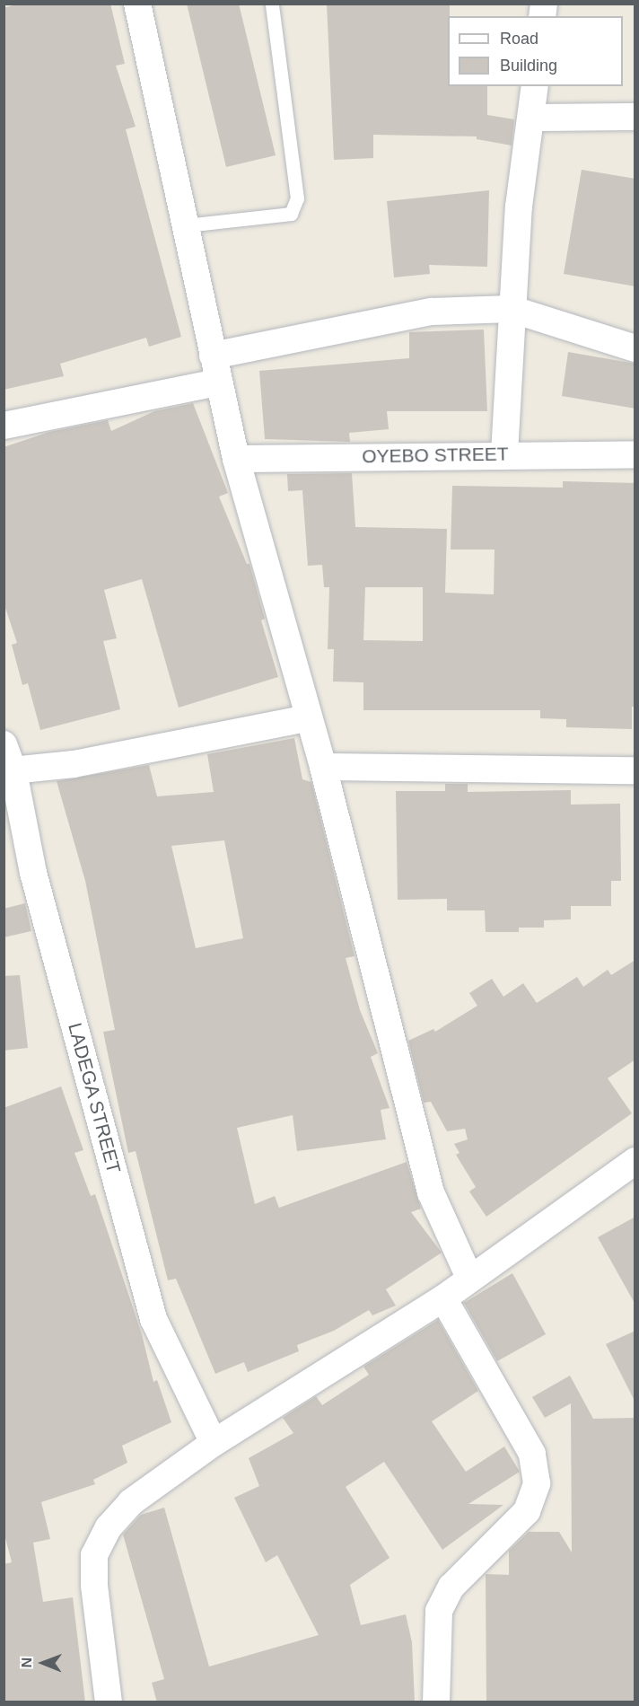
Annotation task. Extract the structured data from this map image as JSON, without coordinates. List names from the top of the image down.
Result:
{
  "streets": {
    "street": ["OYEBO STREET", "LADEGA STREET"]
  },
  "legend": ["Road", "Building"],
  "north": "left"
}
